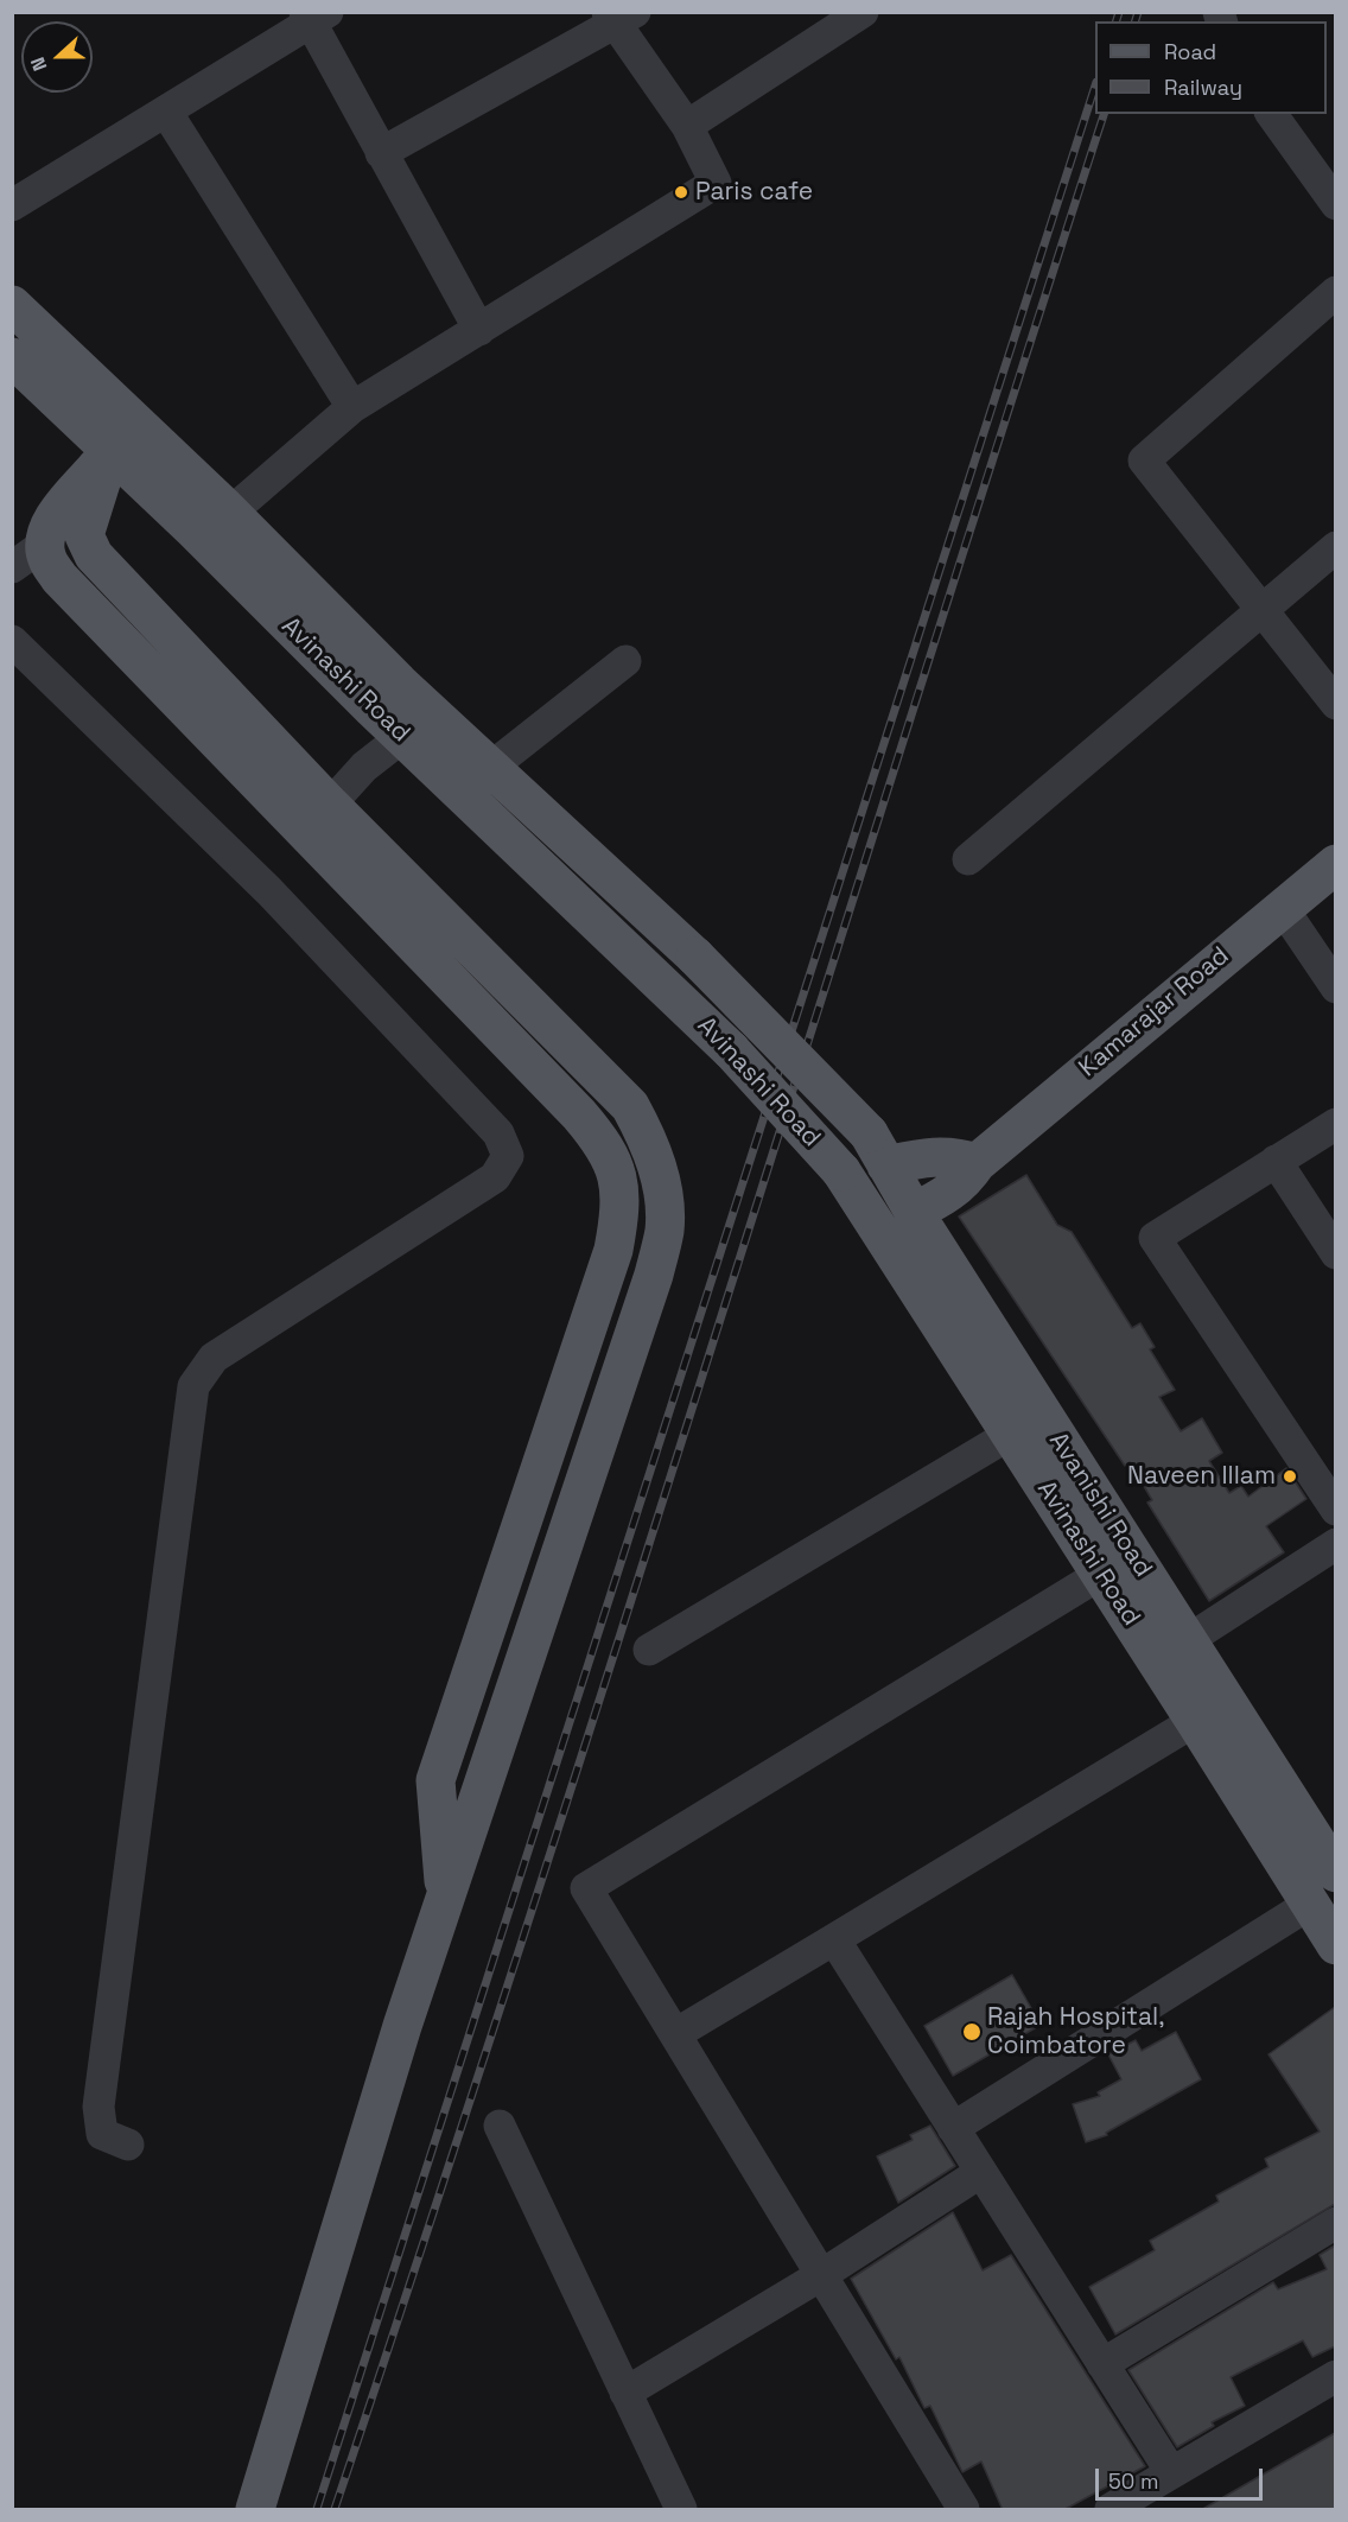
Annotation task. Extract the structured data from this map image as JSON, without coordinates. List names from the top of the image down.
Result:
{
  "streets": {
    "main road": ["Avinashi Road", "Kamarajar Road", "Avanishi Road"]
  },
  "crossings": [
    ["Avinashi Road", "Avanishi Road"],
    ["Kamarajar Road", "Avanishi Road"]
  ],
  "places": ["Paris cafe", "Naveen Illam", "Rajah Hospital, Coimbatore"],
  "legend": ["Road", "Railway"],
  "scale_bar": "50 m",
  "north": "left"
}
